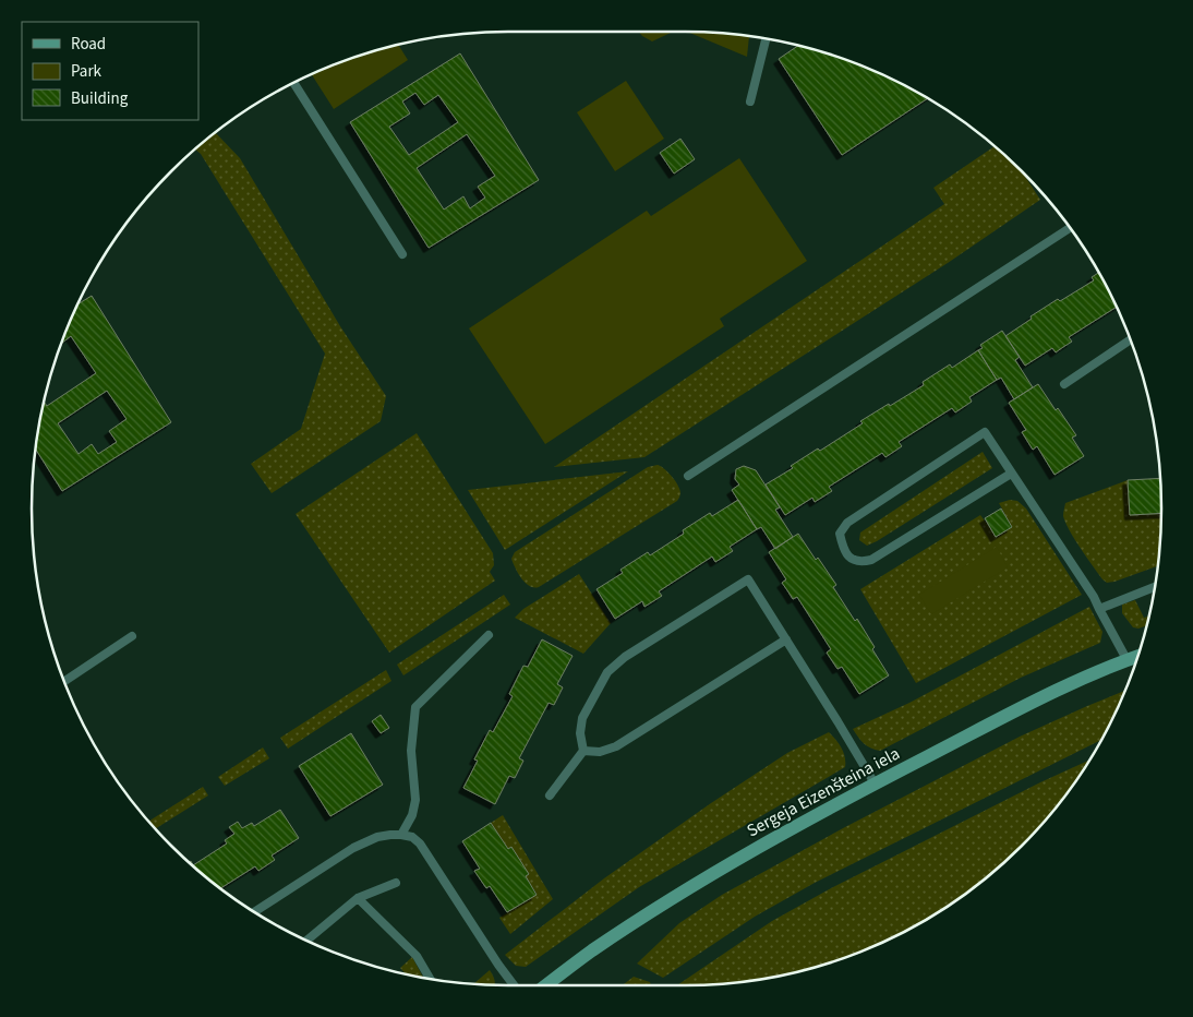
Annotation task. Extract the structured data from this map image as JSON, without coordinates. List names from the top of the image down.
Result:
{
  "streets": {
    "street": ["Sergeja Eizenšteina iela"]
  },
  "legend": ["Road", "Park", "Building"]
}
